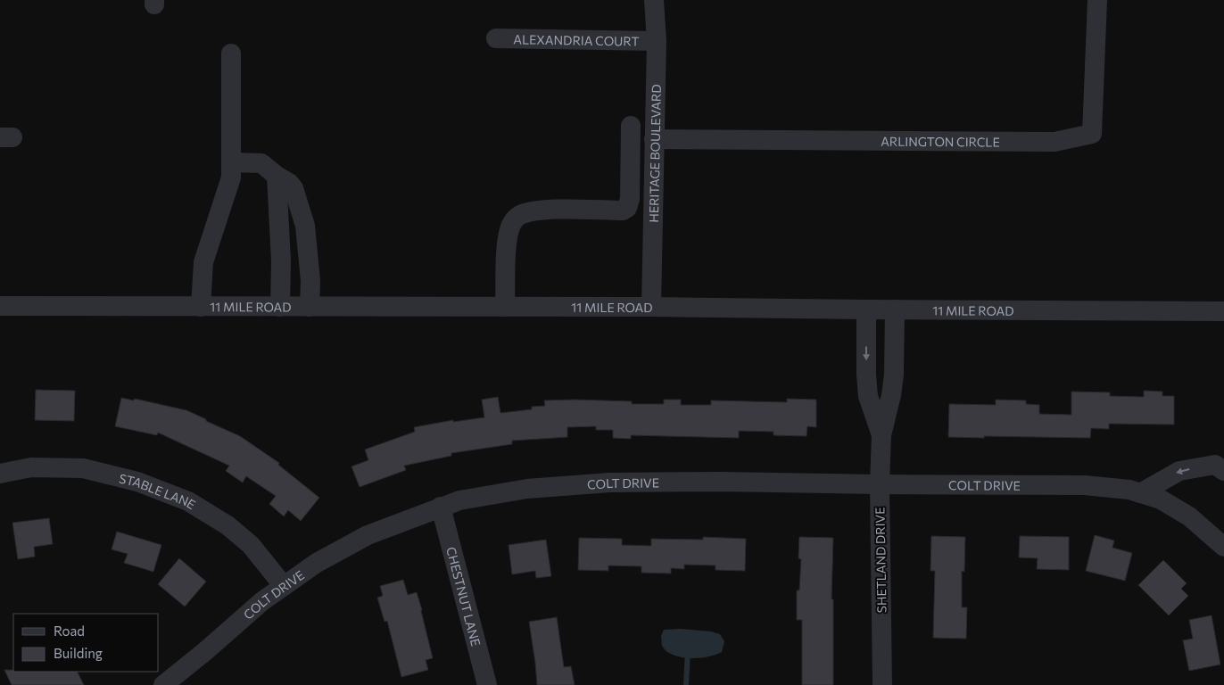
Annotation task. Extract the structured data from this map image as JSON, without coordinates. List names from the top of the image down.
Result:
{
  "streets": {
    "street": [
      "ALEXANDRIA COURT",
      "ARLINGTON CIRCLE",
      "HERITAGE BOULEVARD",
      "11 MILE ROAD",
      "COLT DRIVE",
      "STABLE LANE",
      "SHETLAND DRIVE",
      "CHESTNUT LANE"
    ]
  },
  "crossings": [
    ["ALEXANDRIA COURT", "HERITAGE BOULEVARD"],
    ["ARLINGTON CIRCLE", "HERITAGE BOULEVARD"],
    ["HERITAGE BOULEVARD", "11 MILE ROAD"],
    ["11 MILE ROAD", "SHETLAND DRIVE"],
    ["COLT DRIVE", "STABLE LANE"],
    ["COLT DRIVE", "SHETLAND DRIVE"],
    ["COLT DRIVE", "CHESTNUT LANE"]
  ],
  "legend": ["Road", "Building"]
}
